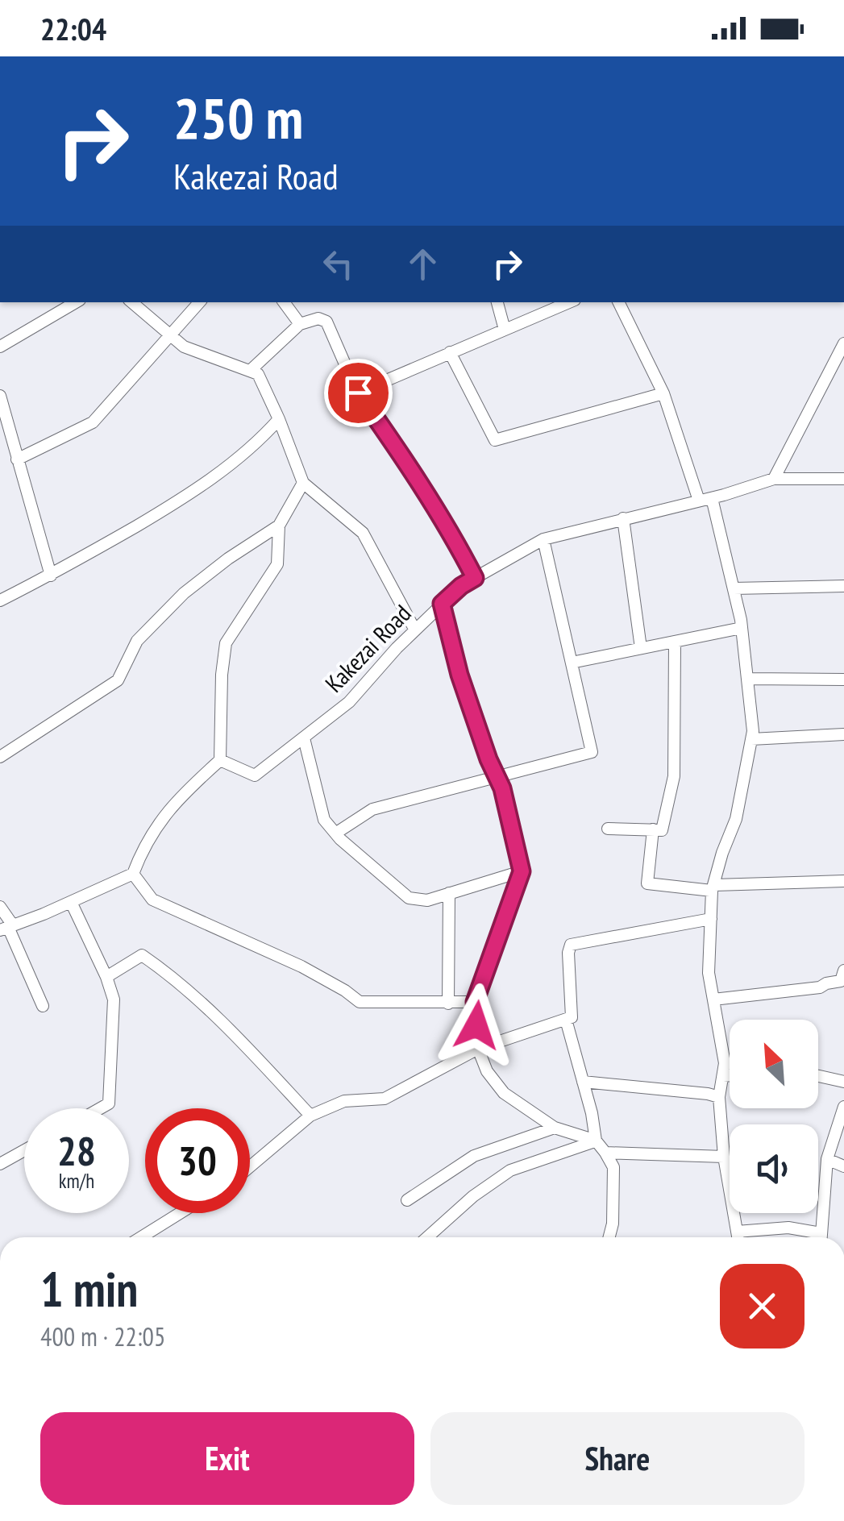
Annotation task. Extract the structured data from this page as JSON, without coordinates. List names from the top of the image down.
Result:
{
  "streets": {
    "street": ["Kakezai Road"]
  },
  "north": "top left",
  "page": {
    "status": "22:04",
    "turn": ["250 m", "Kakezai Road"],
    "speed": "28 km/h",
    "limit": "30",
    "heading": ["1 min", "400 m · 22:05"],
    "buttons": ["Exit", "Share"]
  }
}
